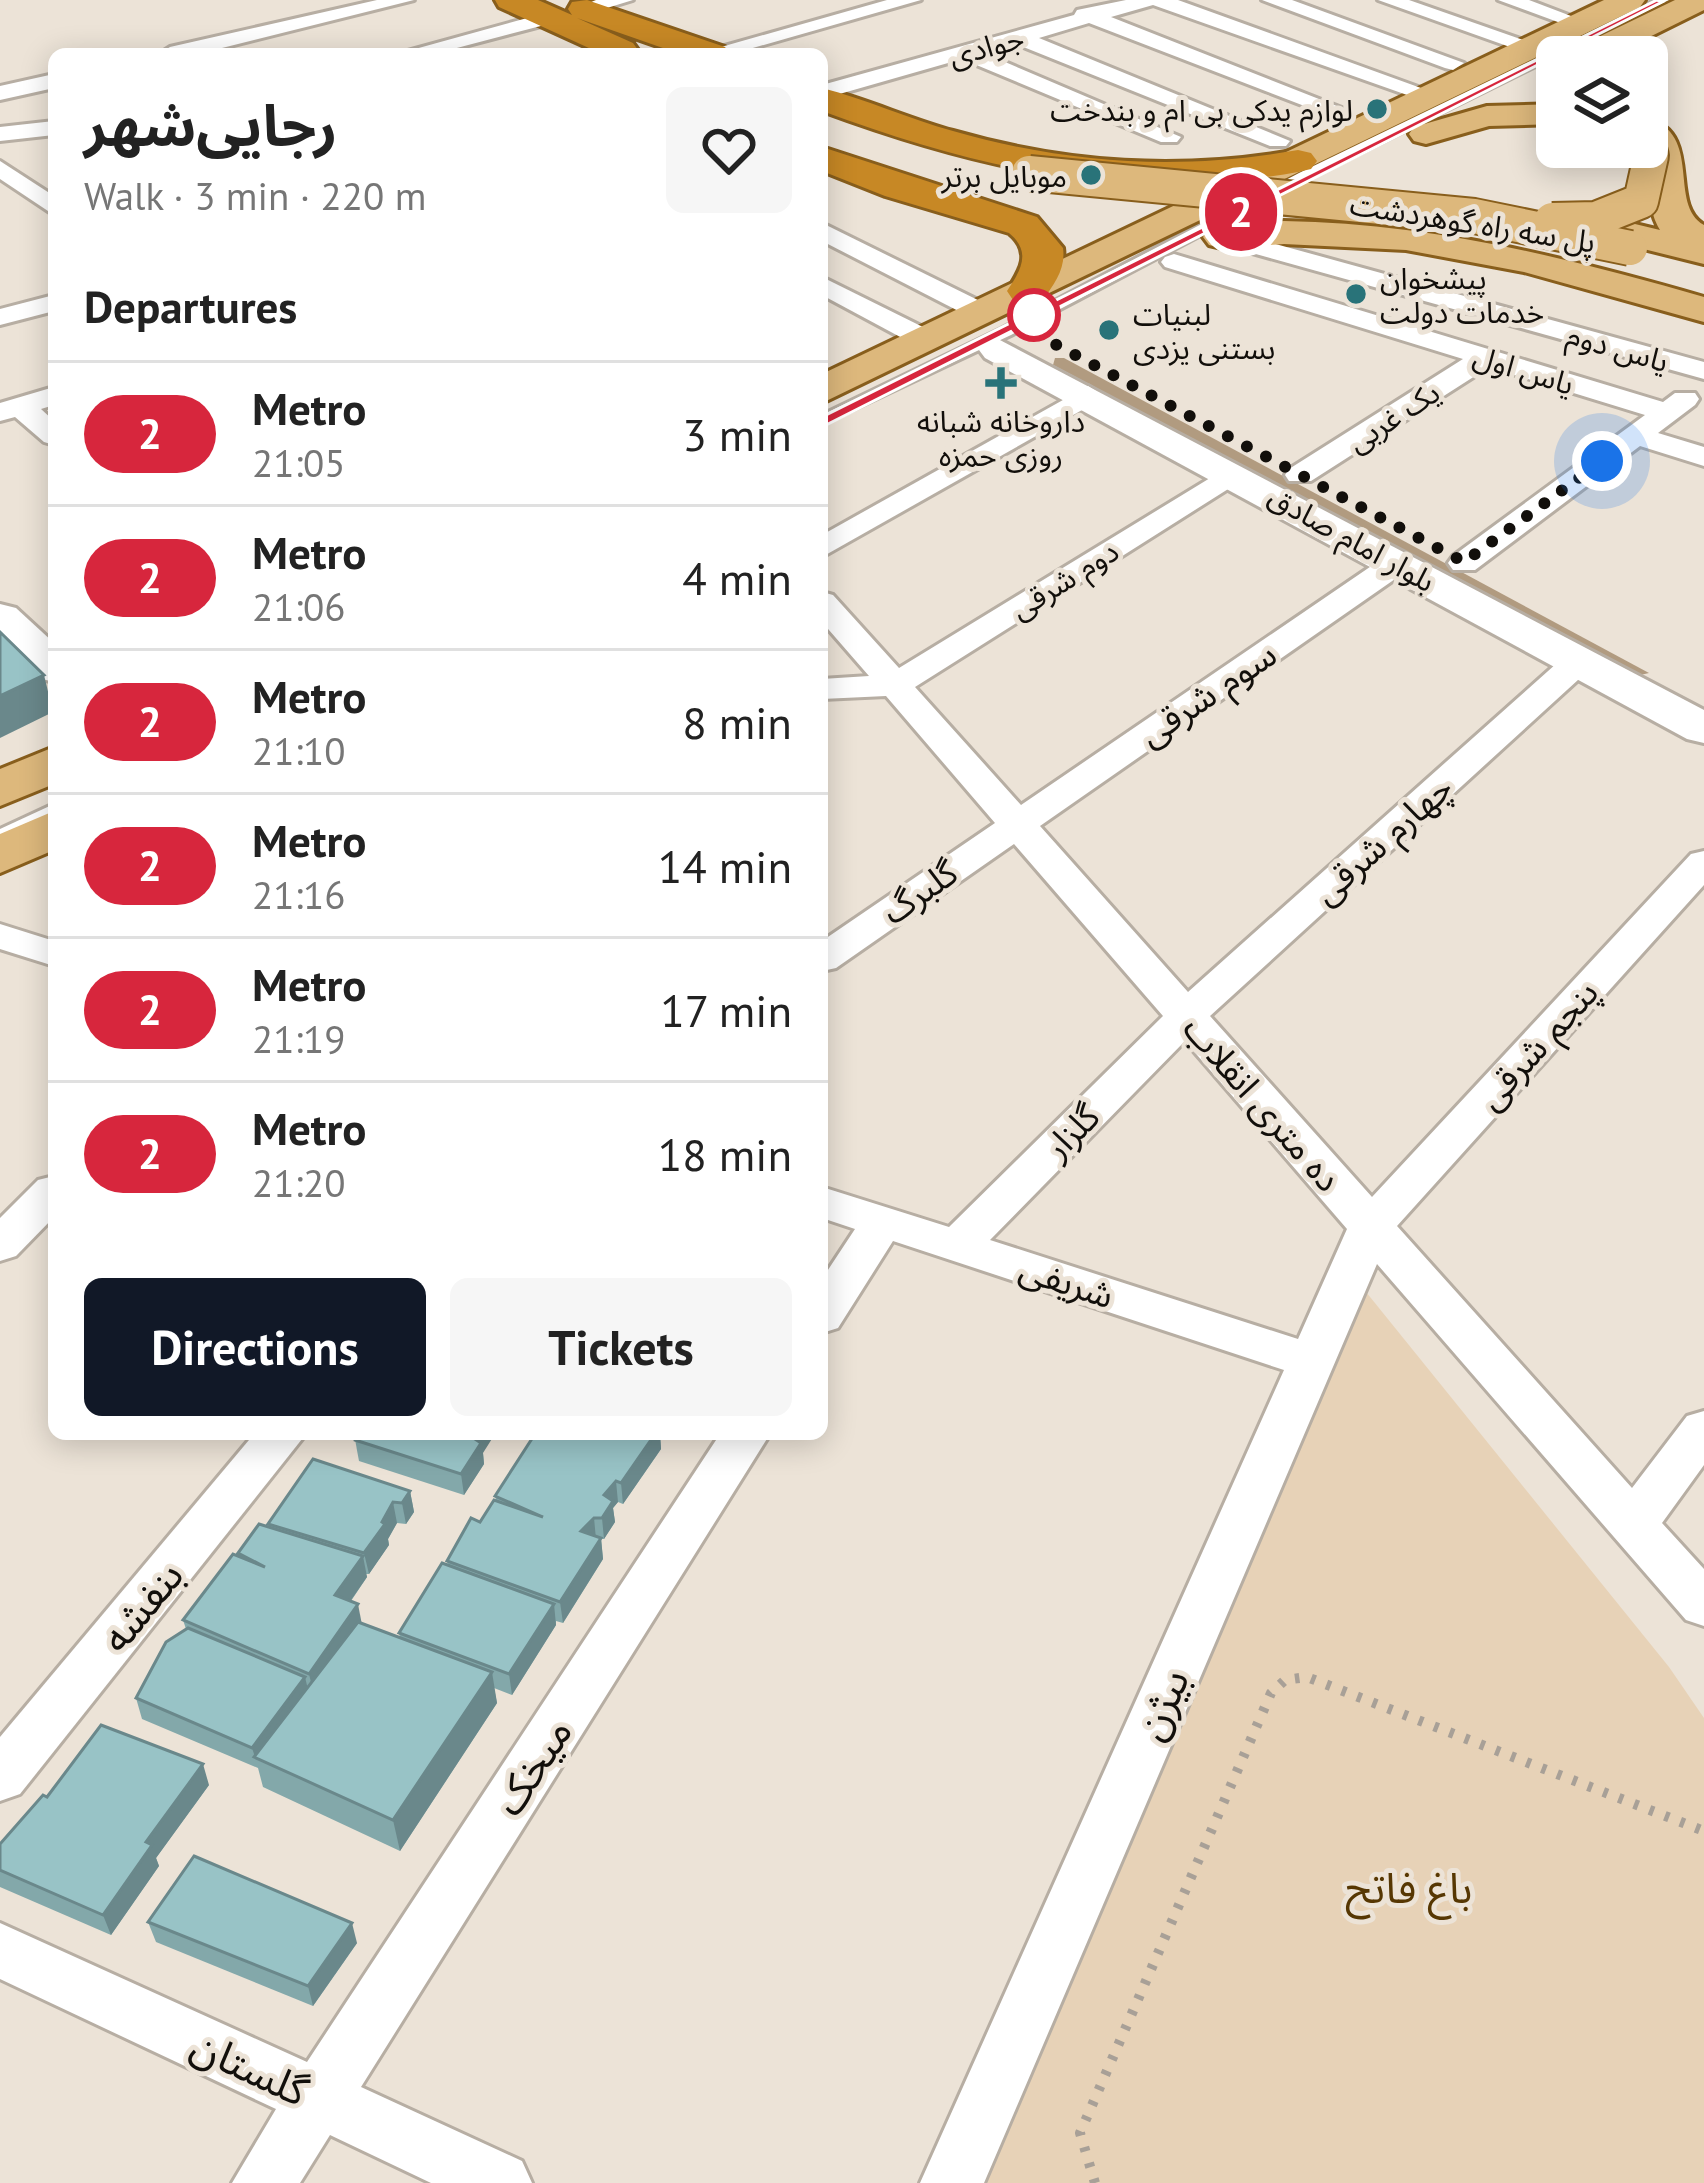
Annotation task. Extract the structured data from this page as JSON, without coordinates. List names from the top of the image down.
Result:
{
  "streets": {
    "main road": ["پل سه راه گوهردشت", "بلوار امام صادق"],
    "street": [
      "جوادی",
      "یاس دوم",
      "یاس اول",
      "یک غربی",
      "دوم شرقی",
      "سوم شرقی",
      "چهارم شرقی",
      "گلبرگ",
      "پنجم شرقی",
      "ده متری انقلاب",
      "گلزار",
      "شریفی",
      "بنفشه",
      "بیژن",
      "میخک",
      "گلستان"
    ]
  },
  "crossings": [
    ["یاس اول", "یک غربی"],
    ["یک غربی", "بلوار امام صادق"],
    ["بلوار امام صادق", "دوم شرقی"],
    ["بلوار امام صادق", "سوم شرقی"],
    ["بلوار امام صادق", "چهارم شرقی"],
    ["دوم شرقی", "ده متری انقلاب"],
    ["سوم شرقی", "گلبرگ"],
    ["سوم شرقی", "ده متری انقلاب"],
    ["چهارم شرقی", "ده متری انقلاب"],
    ["چهارم شرقی", "گلزار"],
    ["گلبرگ", "ده متری انقلاب"],
    ["پنجم شرقی", "ده متری انقلاب"],
    ["پنجم شرقی", "بیژن"],
    ["ده متری انقلاب", "گلزار"],
    ["ده متری انقلاب", "بیژن"],
    ["گلزار", "شریفی"],
    ["شریفی", "بیژن"],
    ["میخک", "گلستان"]
  ],
  "parks": ["باغ فاتح"],
  "places": {
    "other": [
      "لوازم یدکی بی ام و بندخت",
      "موبایل برتر",
      "پیشخوان خدمات دولت",
      "لبنیات بستنی یزدی"
    ],
    "health": ["داروخانه شبانه روزی حمزه"]
  },
  "lines": ["metro line 2"],
  "page": {
    "on_map": "2",
    "heading": [
      ["رجایی‌شهر", "Walk · 3 min · 220 m"],
      "Departures"
    ],
    "list": [
      {
        "mark": "2",
        "name": "Metro",
        "note": "21:05",
        "value": "3 min"
      },
      {
        "mark": "2",
        "name": "Metro",
        "note": "21:06",
        "value": "4 min"
      },
      {
        "mark": "2",
        "name": "Metro",
        "note": "21:10",
        "value": "8 min"
      },
      {
        "mark": "2",
        "name": "Metro",
        "note": "21:16",
        "value": "14 min"
      },
      {
        "mark": "2",
        "name": "Metro",
        "note": "21:19",
        "value": "17 min"
      },
      {
        "mark": "2",
        "name": "Metro",
        "note": "21:20",
        "value": "18 min"
      }
    ],
    "buttons": ["Directions", "Tickets"]
  }
}
